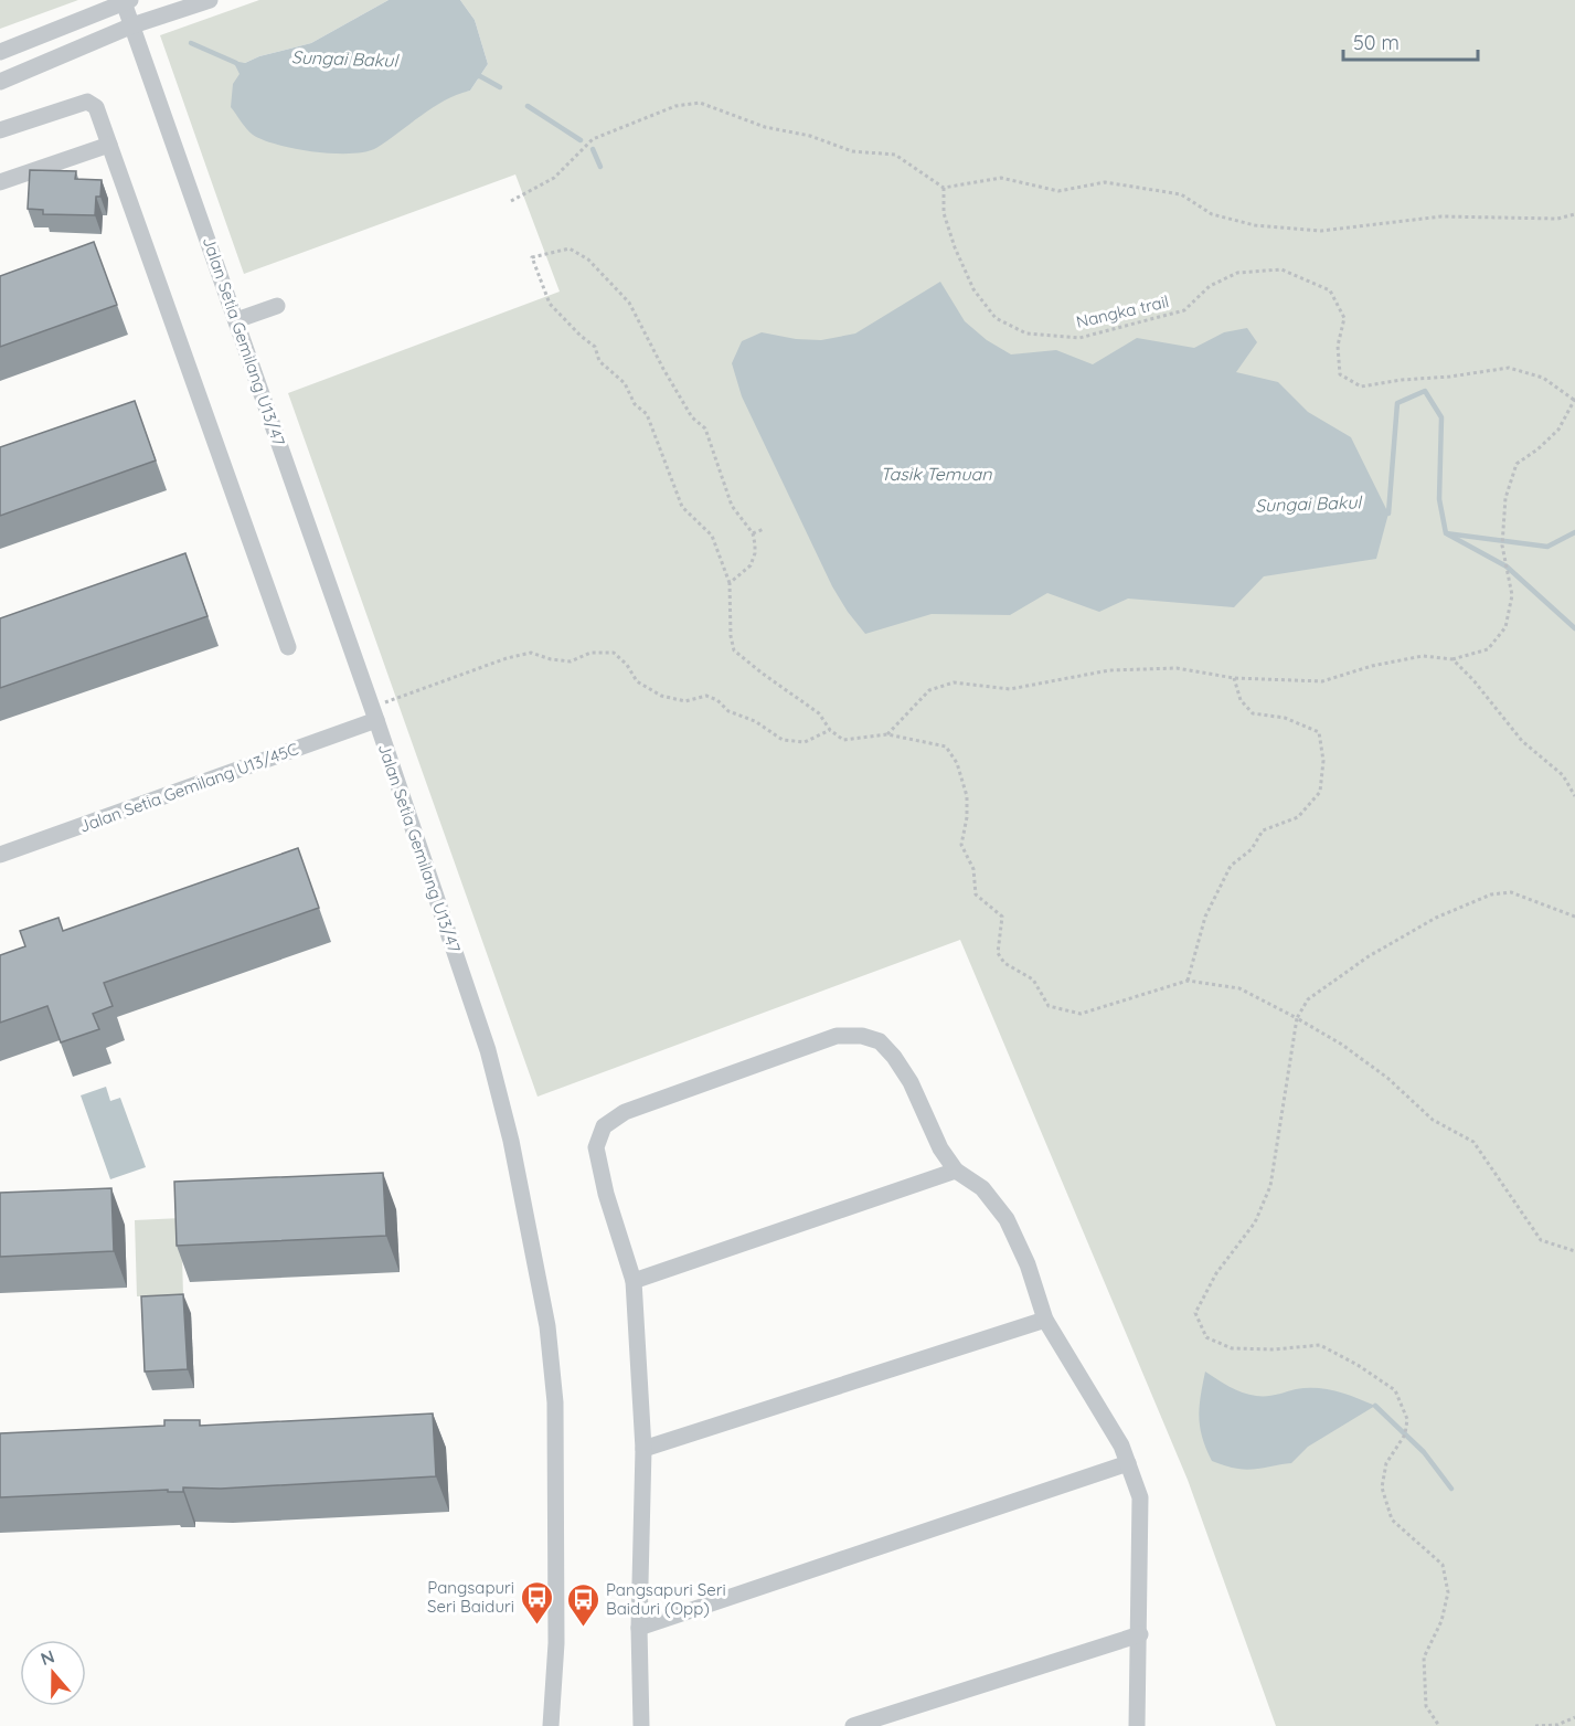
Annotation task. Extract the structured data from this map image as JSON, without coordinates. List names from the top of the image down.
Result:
{
  "streets": {
    "street": ["Jalan Setia Gemilang U13/47", "Jalan Setia Gemilang U13/45C"],
    "path": ["Nangka trail"]
  },
  "crossings": [
    ["Jalan Setia Gemilang U13/47", "Jalan Setia Gemilang U13/45C"]
  ],
  "water": ["Sungai Bakul", "Tasik Temuan"],
  "places": {
    "bus stop": ["Pangsapuri Seri Baiduri", "Pangsapuri Seri Baiduri (Opp)"]
  },
  "scale_bar": "50 m",
  "north": "top"
}
